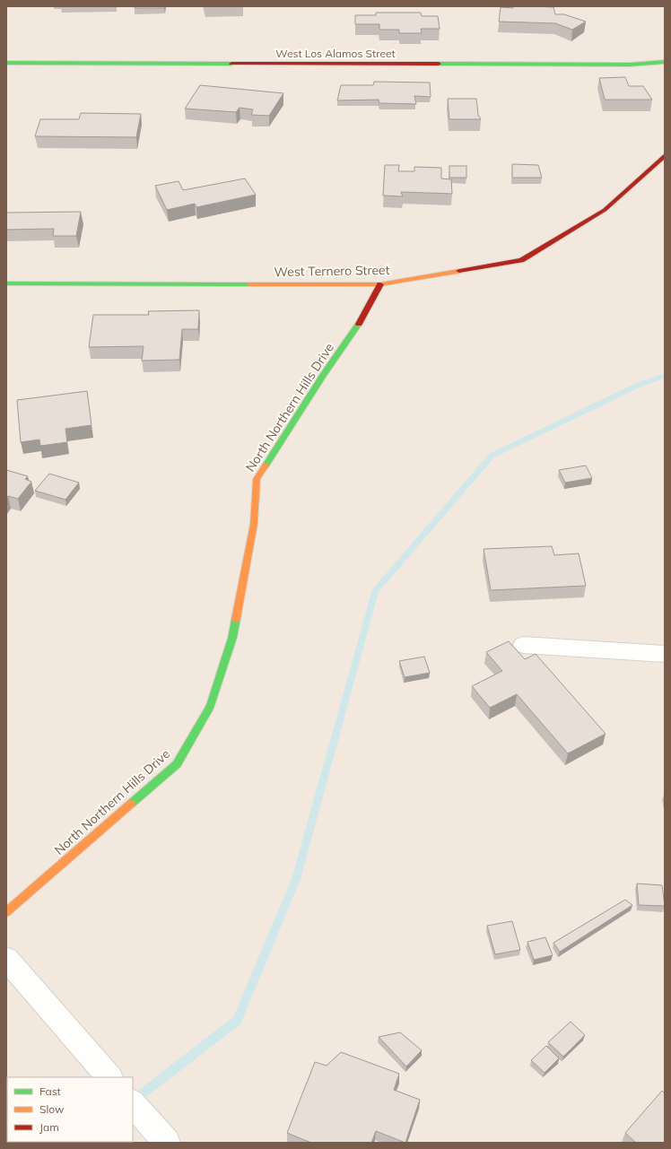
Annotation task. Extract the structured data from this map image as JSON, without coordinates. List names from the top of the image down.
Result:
{
  "streets": {
    "street": ["West Los Alamos Street", "West Ternero Street", "North Northern Hills Drive"]
  },
  "crossings": [
    ["West Ternero Street", "North Northern Hills Drive"]
  ],
  "legend": ["Fast", "Slow", "Jam"]
}
